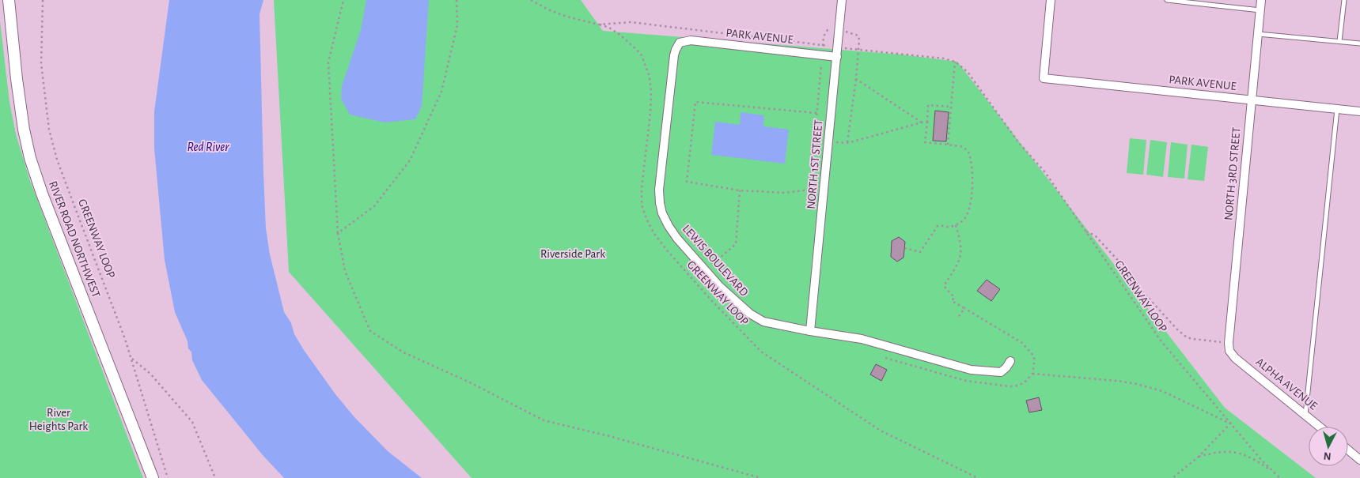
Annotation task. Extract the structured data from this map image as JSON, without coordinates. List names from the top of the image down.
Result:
{
  "streets": {
    "street": [
      "PARK AVENUE",
      "NORTH 1ST STREET",
      "NORTH 3RD STREET",
      "RIVER ROAD NORTHWEST",
      "LEWIS BOULEVARD",
      "ALPHA AVENUE"
    ],
    "path": ["GREENWAY LOOP"]
  },
  "crossings": [
    ["PARK AVENUE", "NORTH 1ST STREET"],
    ["PARK AVENUE", "NORTH 3RD STREET"],
    ["PARK AVENUE", "LEWIS BOULEVARD"],
    ["NORTH 1ST STREET", "LEWIS BOULEVARD"],
    ["NORTH 3RD STREET", "ALPHA AVENUE"]
  ],
  "water": ["Red River"],
  "parks": ["Riverside Park", "River Heights Park"],
  "north": "bottom"
}
